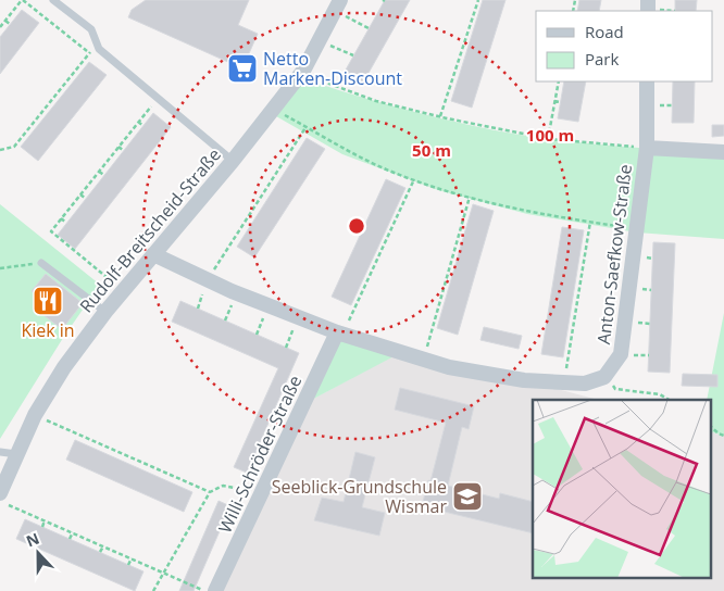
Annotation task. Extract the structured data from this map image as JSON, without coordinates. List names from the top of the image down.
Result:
{
  "streets": {
    "street": ["Rudolf-Breitscheid-Straße", "Anton-Saefkow-Straße", "Willi-Schröder-Straße"]
  },
  "places": {
    "supermarket": ["Netto Marken-Discount"],
    "restaurant": ["Kiek in"],
    "school or university": ["Seeblick-Grundschule Wismar"]
  },
  "legend": ["Road", "Park"],
  "north": "top",
  "rings": ["100 m", "50 m"]
}
